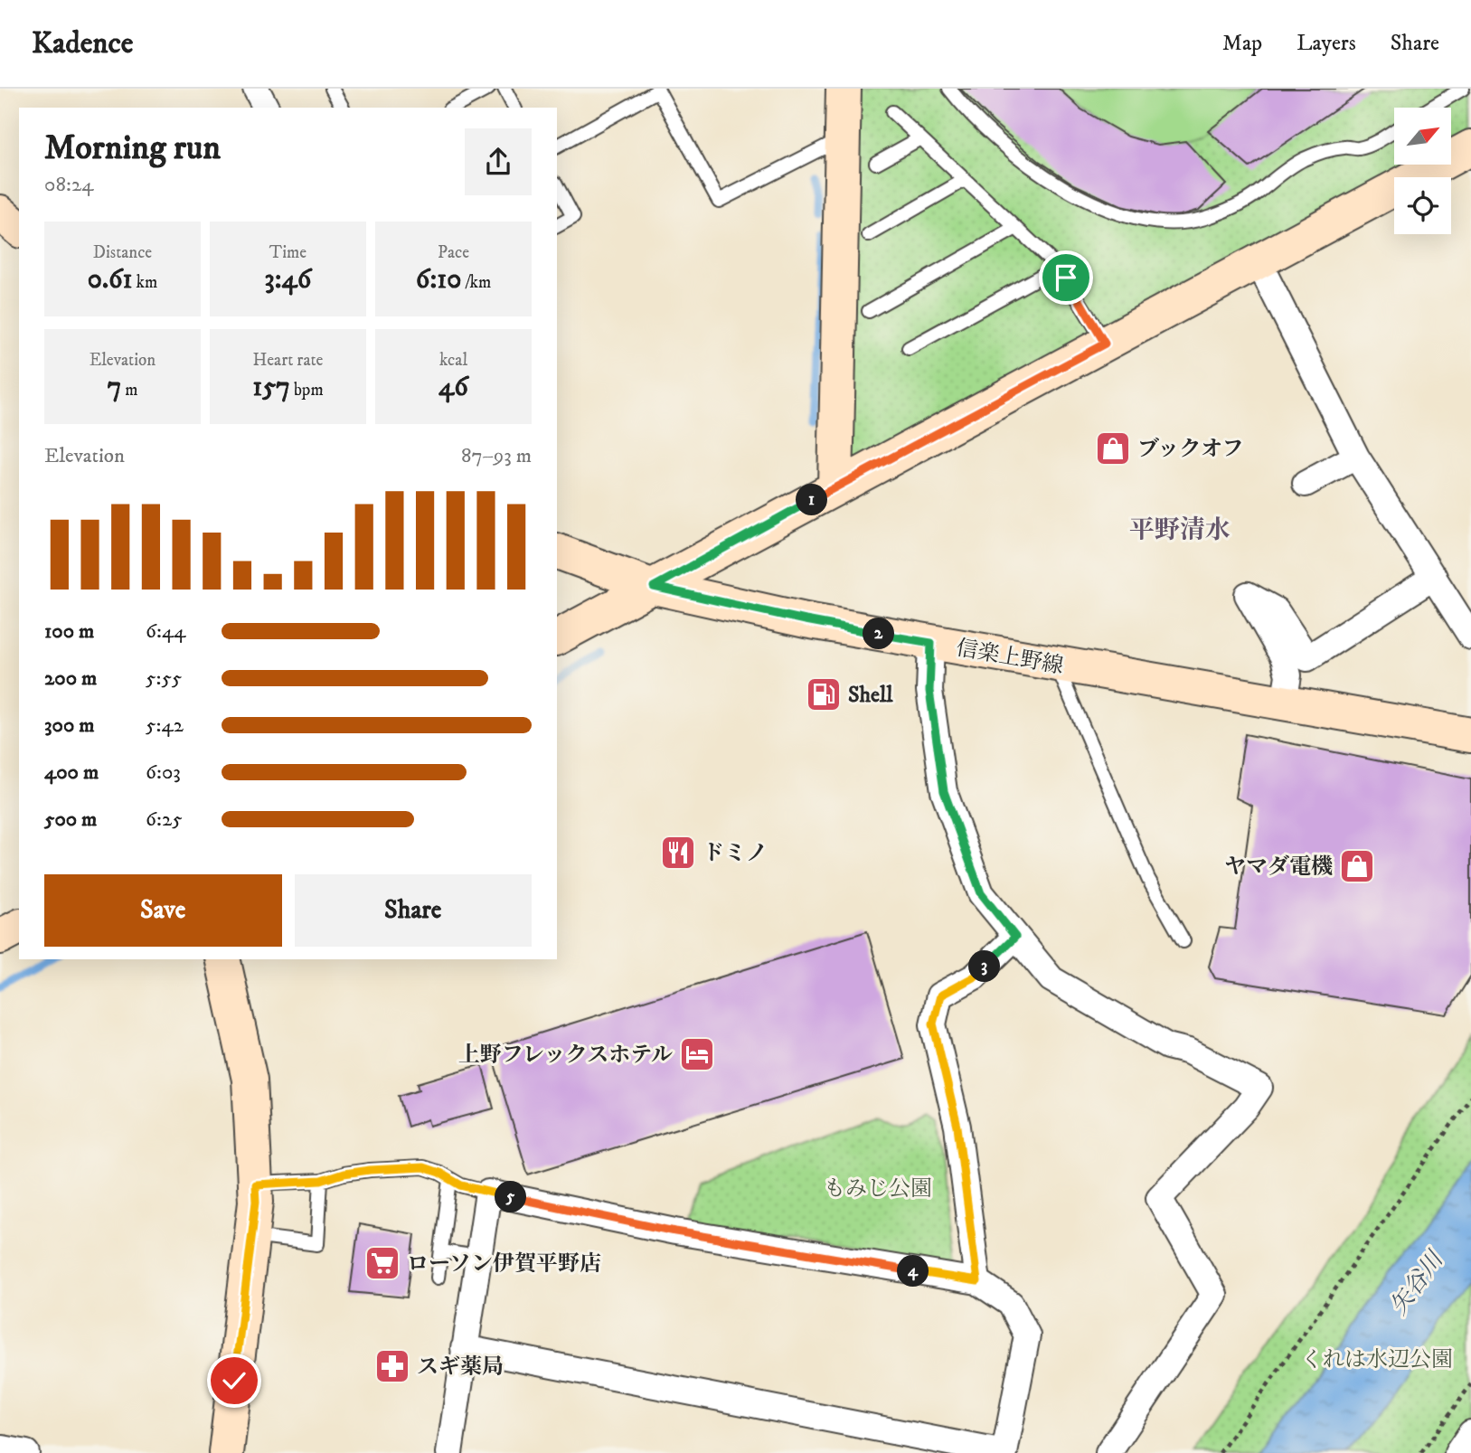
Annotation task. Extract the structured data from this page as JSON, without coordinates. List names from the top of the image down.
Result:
{
  "streets": {
    "street": ["信楽上野線"]
  },
  "districts": ["平野清水"],
  "water": ["矢谷川"],
  "parks": ["もみじ公園", "くれは水辺公園"],
  "places": {
    "shop": ["ブックオフ", "ヤマダ電機"],
    "fuel station": ["Shell"],
    "restaurant": ["ドミノ"],
    "hotel": ["上野フレックスホテル"],
    "supermarket": ["ローソン伊賀平野店"],
    "pharmacy": ["スギ薬局"]
  },
  "north": "top right",
  "page": {
    "header": "Kadence",
    "nav": ["Map", "Layers", "Share"],
    "heading": ["Morning run", "08:24"],
    "stats": [
      ["Distance", "0.61 km"],
      ["Time", "3:46"],
      ["Pace", "6:10 /km"],
      ["Elevation", "7 m"],
      ["Heart rate", "157 bpm"],
      ["kcal", "46"]
    ],
    "chart": ["Elevation", "87–93 m"],
    "pins": [
      "1",
      "2",
      "3",
      "5",
      "4"
    ],
    "list": [
      {
        "name": "100 m",
        "note": "6:44"
      },
      {
        "name": "200 m",
        "note": "5:55"
      },
      {
        "name": "300 m",
        "note": "5:42"
      },
      {
        "name": "400 m",
        "note": "6:03"
      },
      {
        "name": "500 m",
        "note": "6:25"
      }
    ],
    "buttons": ["Save", "Share"]
  }
}
